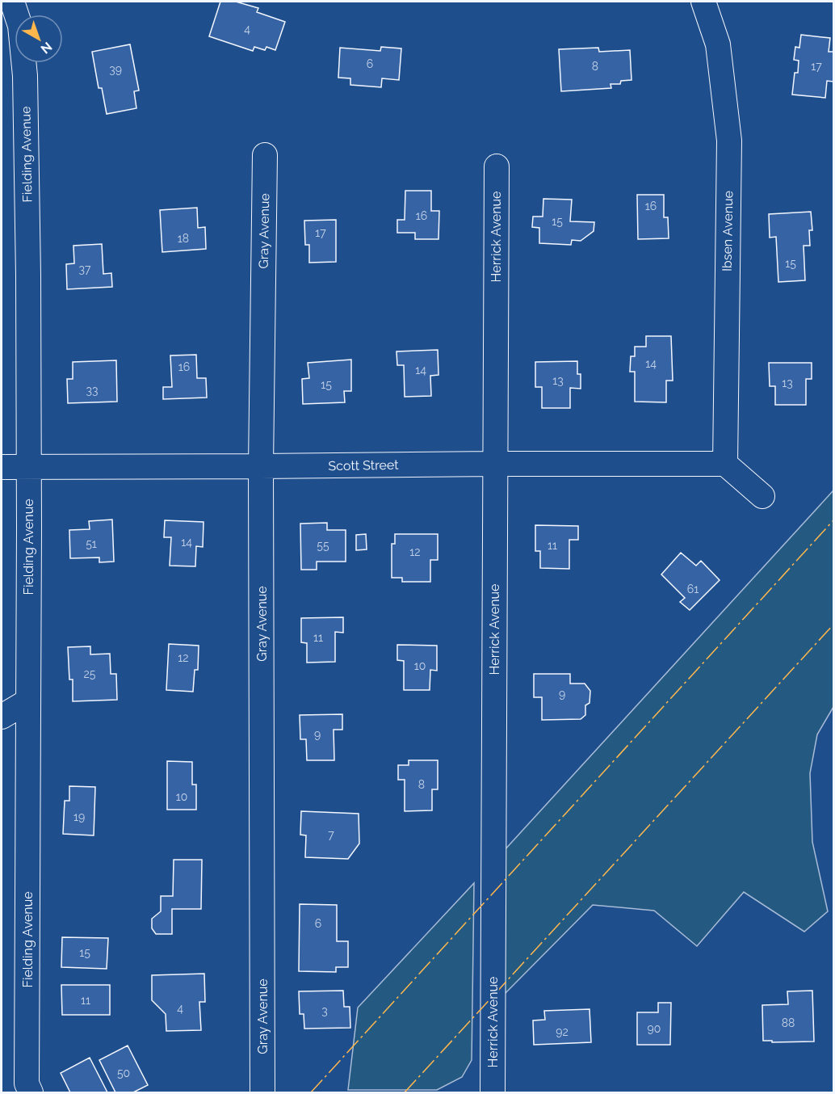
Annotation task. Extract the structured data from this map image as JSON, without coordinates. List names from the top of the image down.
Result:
{
  "streets": {
    "street": [
      "Fielding Avenue",
      "Gray Avenue",
      "Ibsen Avenue",
      "Herrick Avenue",
      "Scott Street"
    ]
  },
  "crossings": [
    ["Fielding Avenue", "Scott Street"],
    ["Gray Avenue", "Scott Street"],
    ["Ibsen Avenue", "Scott Street"],
    ["Herrick Avenue", "Scott Street"]
  ],
  "house_numbers": [
    "4",
    "6",
    "8",
    "17",
    "39",
    "16",
    "16",
    "15",
    "17",
    "18",
    "15",
    "37",
    "14",
    "16",
    "14",
    "13",
    "13",
    "15",
    "33",
    "14",
    "51",
    "55",
    "11",
    "12",
    "61",
    "11",
    "12",
    "10",
    "25",
    "9",
    "9",
    "8",
    "10",
    "19",
    "7",
    "6",
    "15",
    "11",
    "4",
    "3",
    "88",
    "90",
    "92",
    "50"
  ],
  "north": "bottom right"
}
